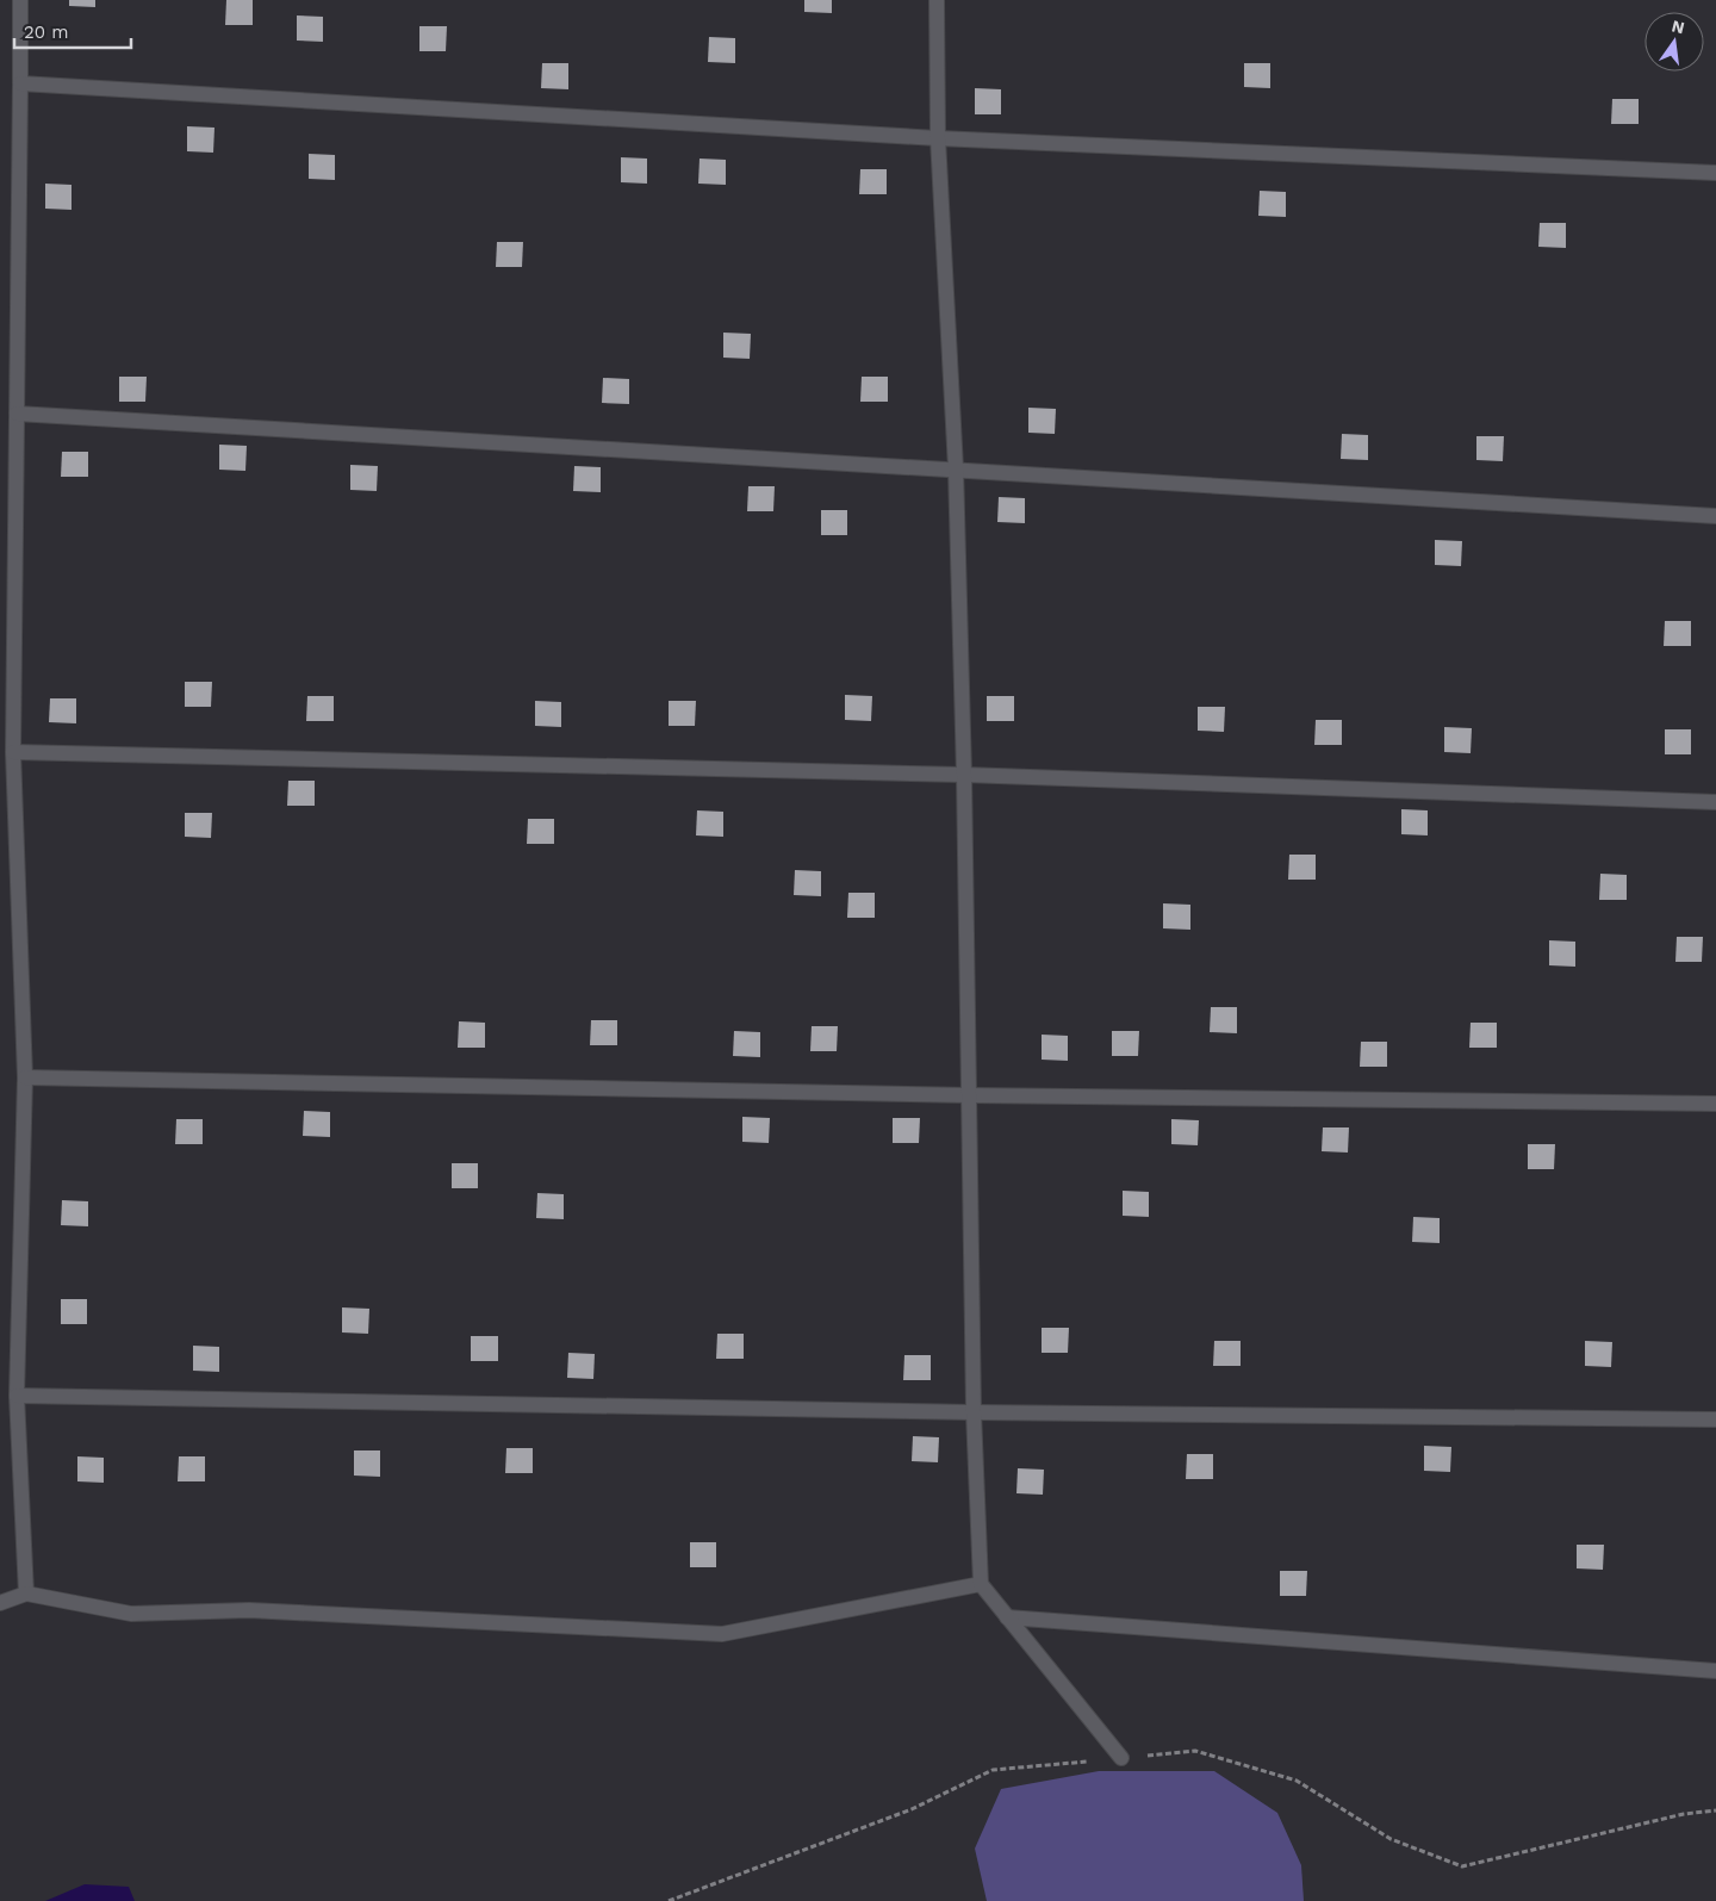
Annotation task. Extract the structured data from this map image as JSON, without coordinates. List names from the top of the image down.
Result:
{
  "scale_bar": "20 m",
  "north": "top"
}
